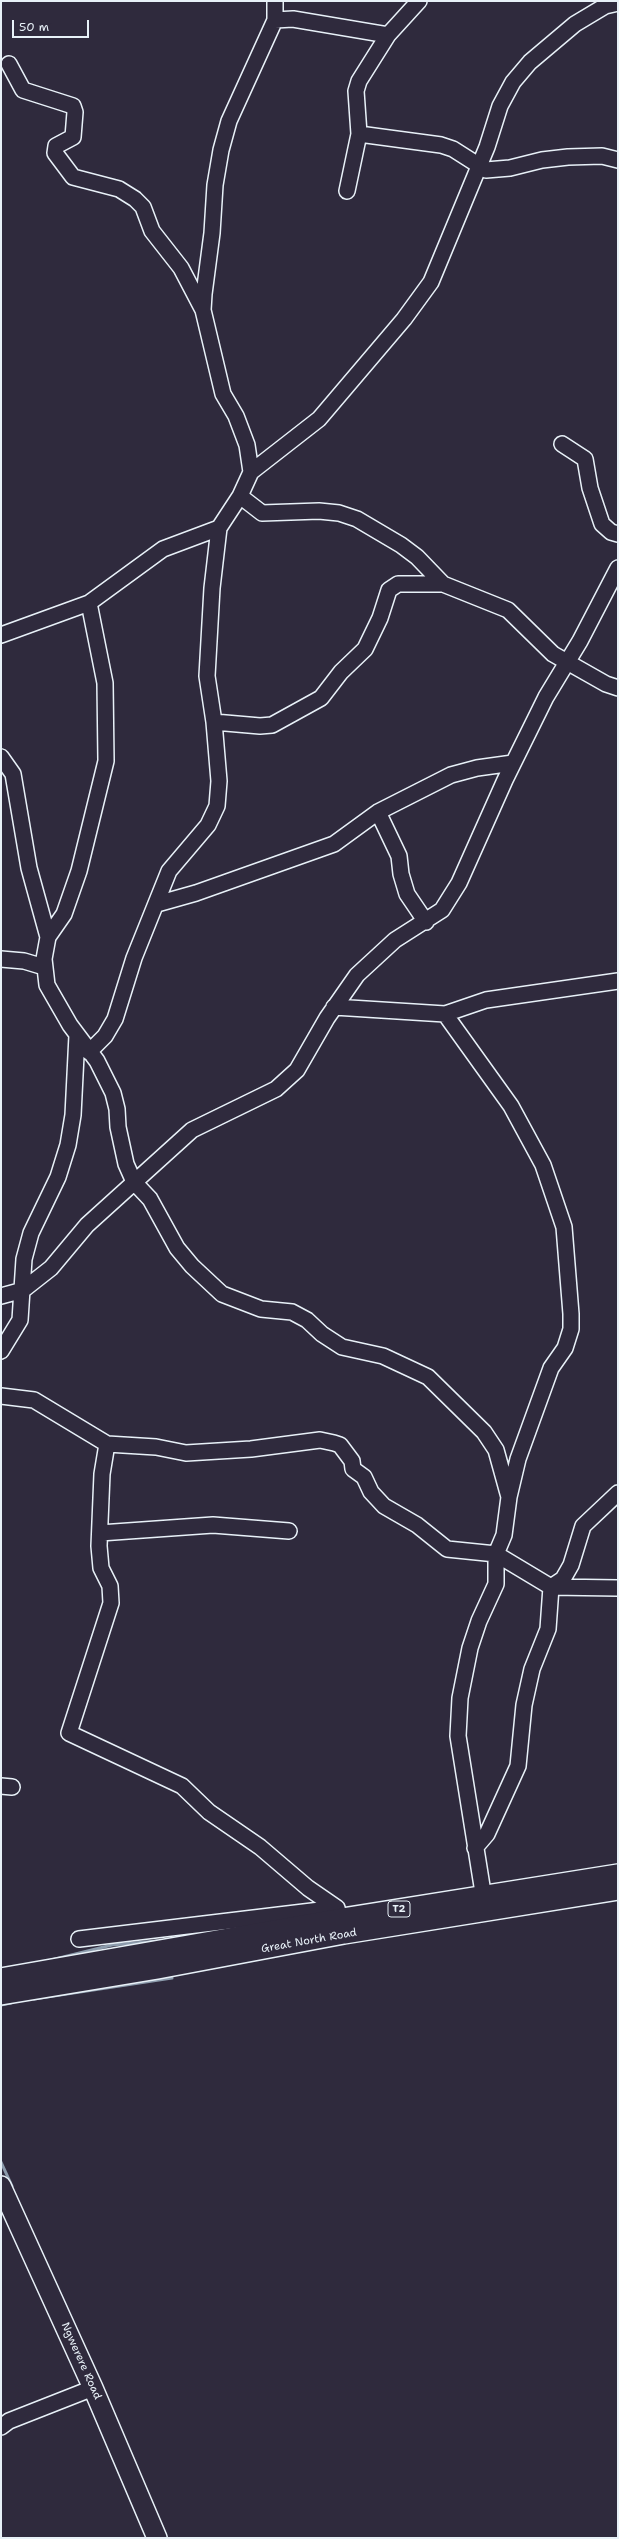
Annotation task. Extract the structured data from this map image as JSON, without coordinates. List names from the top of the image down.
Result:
{
  "streets": {
    "main road": ["T2", "Great North Road", "Ngwerere Road"]
  },
  "scale_bar": "50 m"
}
